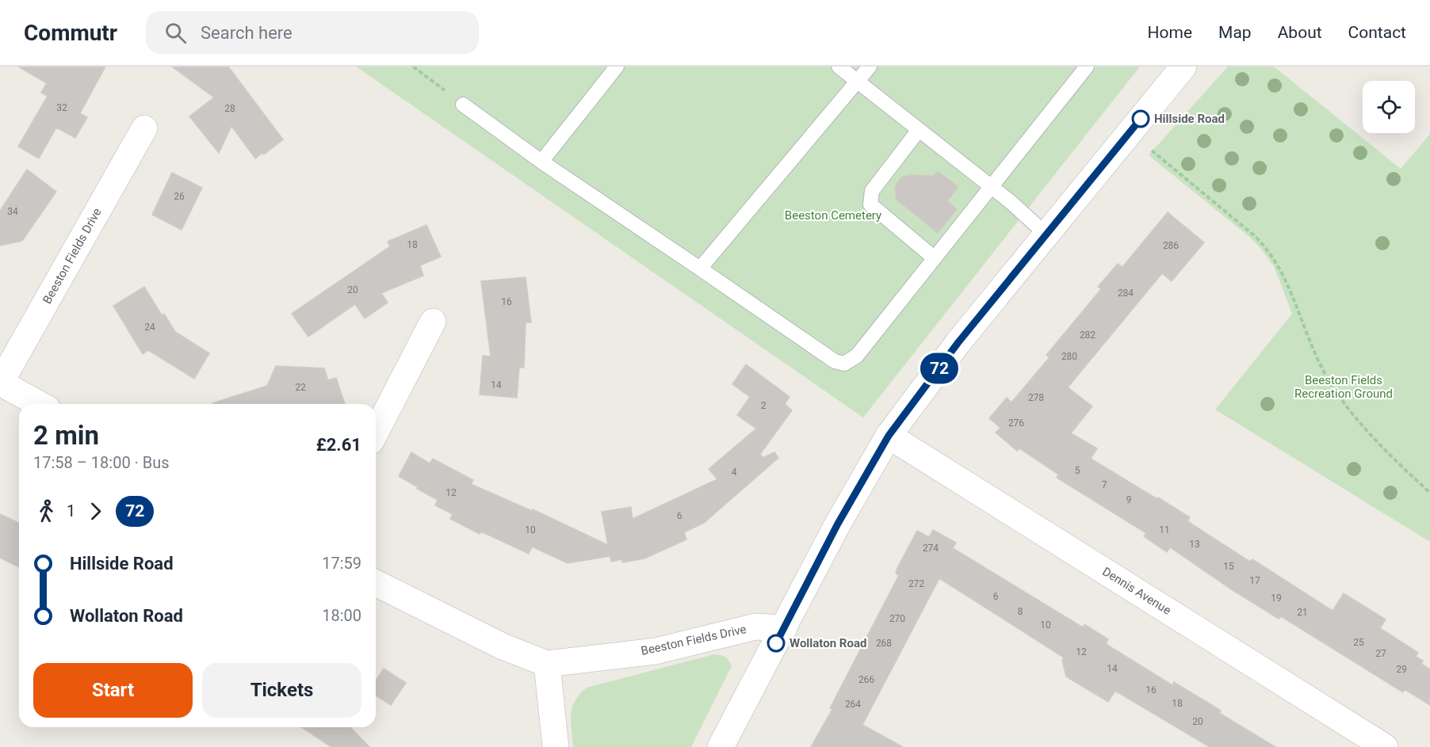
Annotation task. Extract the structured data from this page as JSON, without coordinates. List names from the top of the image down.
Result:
{
  "streets": {
    "street": ["Beeston Fields Drive", "Dennis Avenue"]
  },
  "parks": ["Beeston Cemetery", "Beeston Fields Recreation Ground"],
  "places": ["Hillside Road", "Wollaton Road"],
  "lines": ["bus line 72"],
  "house_numbers": [
    "32",
    "28",
    "26",
    "34",
    "18",
    "286",
    "20",
    "284",
    "16",
    "24",
    "282",
    "280",
    "14",
    "22",
    "278",
    "2",
    "276",
    "5",
    "4",
    "7",
    "12",
    "9",
    "6",
    "10",
    "11",
    "13",
    "274",
    "15",
    "17",
    "272",
    "6",
    "19",
    "8",
    "21",
    "270",
    "10",
    "25",
    "268",
    "12",
    "27",
    "14",
    "29",
    "266",
    "16",
    "18",
    "264",
    "20"
  ],
  "page": {
    "header": "Commutr",
    "search": "Search here",
    "nav": [
      "Home",
      "Map",
      "About",
      "Contact"
    ],
    "on_map": "72",
    "heading": ["2 min", "17:58 – 18:00 · Bus", "£2.61"],
    "legs": ["1", "72"],
    "list": [
      {
        "name": "Hillside Road",
        "value": "17:59"
      },
      {
        "name": "Wollaton Road",
        "value": "18:00"
      }
    ],
    "buttons": ["Start", "Tickets"]
  }
}
